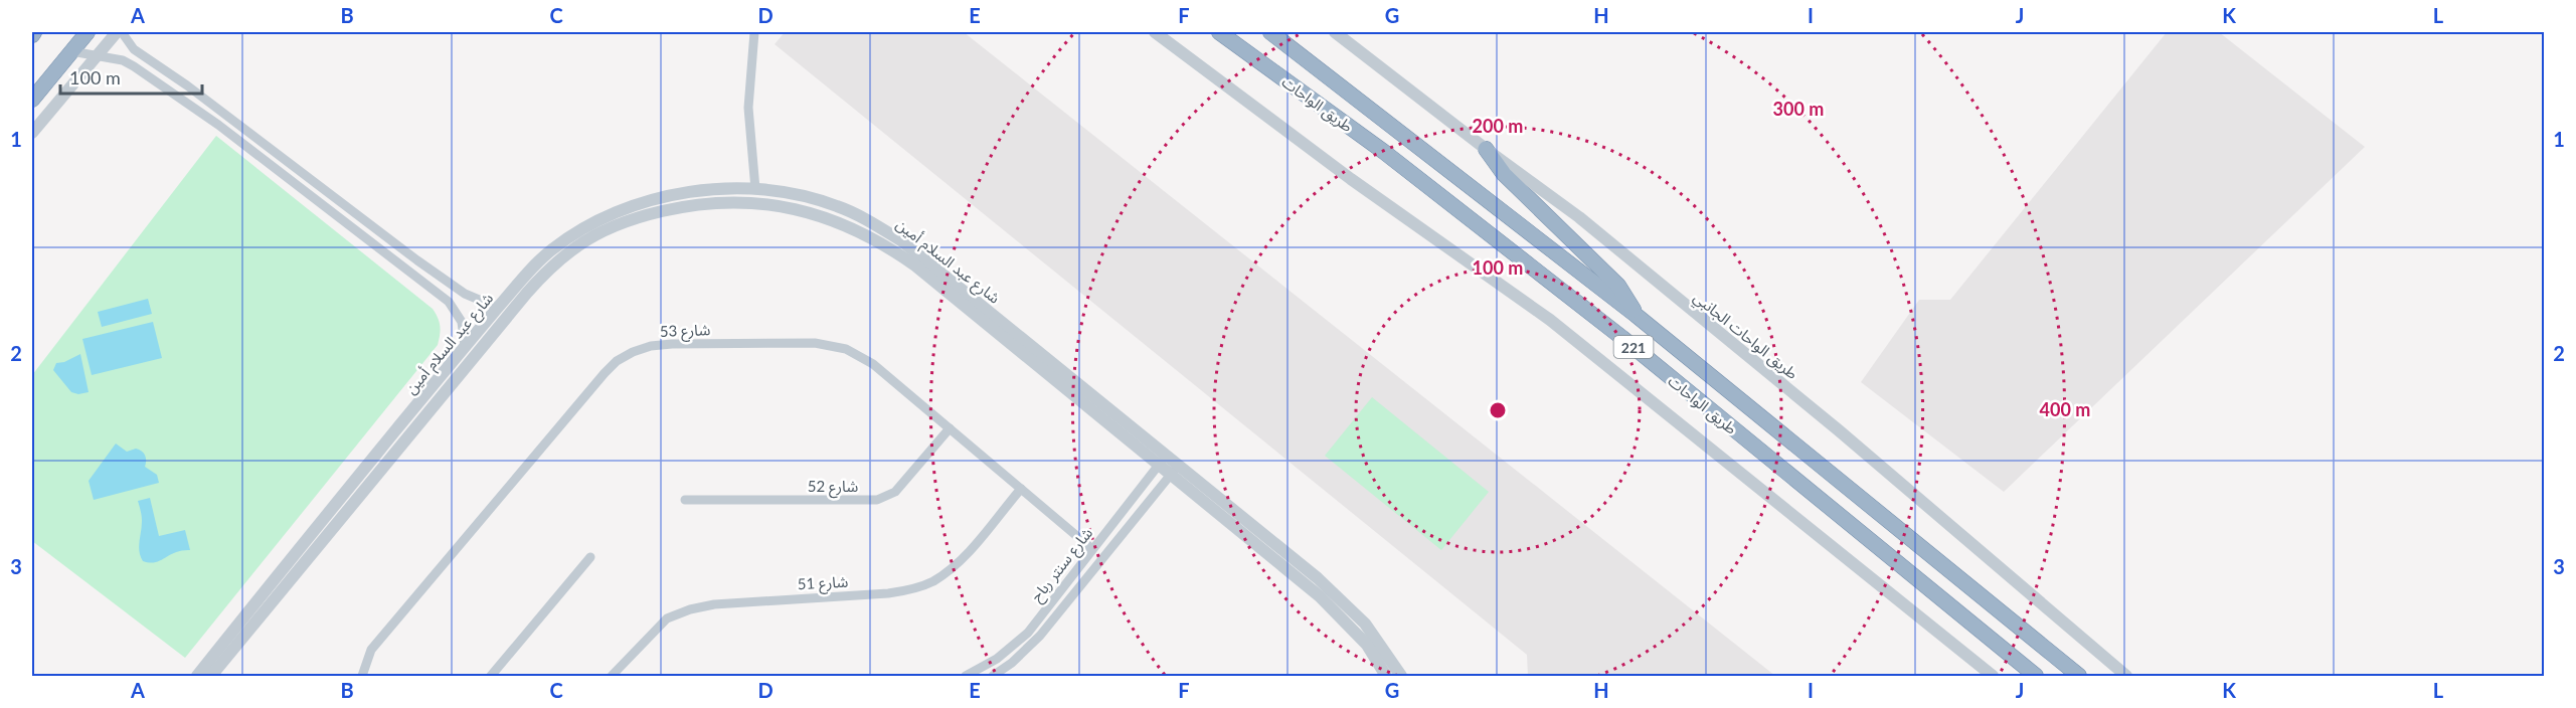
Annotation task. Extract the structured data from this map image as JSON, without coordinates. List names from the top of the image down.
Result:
{
  "streets": {
    "highway": ["طريق الواحات", "221"],
    "street": [
      "شارع عبد السلام أمين",
      "شارع 53",
      "طريق الواحات الجانبي",
      "شارع 52",
      "شارع سنتر رباح",
      "شارع 51"
    ]
  },
  "crossings": [
    ["شارع عبد السلام أمين", "شارع سنتر رباح"],
    ["شارع 53", "شارع 52"],
    ["شارع 53", "شارع سنتر رباح"],
    ["شارع 53", "شارع 51"]
  ],
  "scale_bar": "100 m",
  "grid": {
    "columns": [
      "A",
      "B",
      "C",
      "D",
      "E",
      "F",
      "G",
      "H",
      "I",
      "J",
      "K",
      "L"
    ],
    "rows": ["1", "2", "3"]
  },
  "rings": [
    "300 m",
    "200 m",
    "100 m",
    "400 m"
  ]
}
